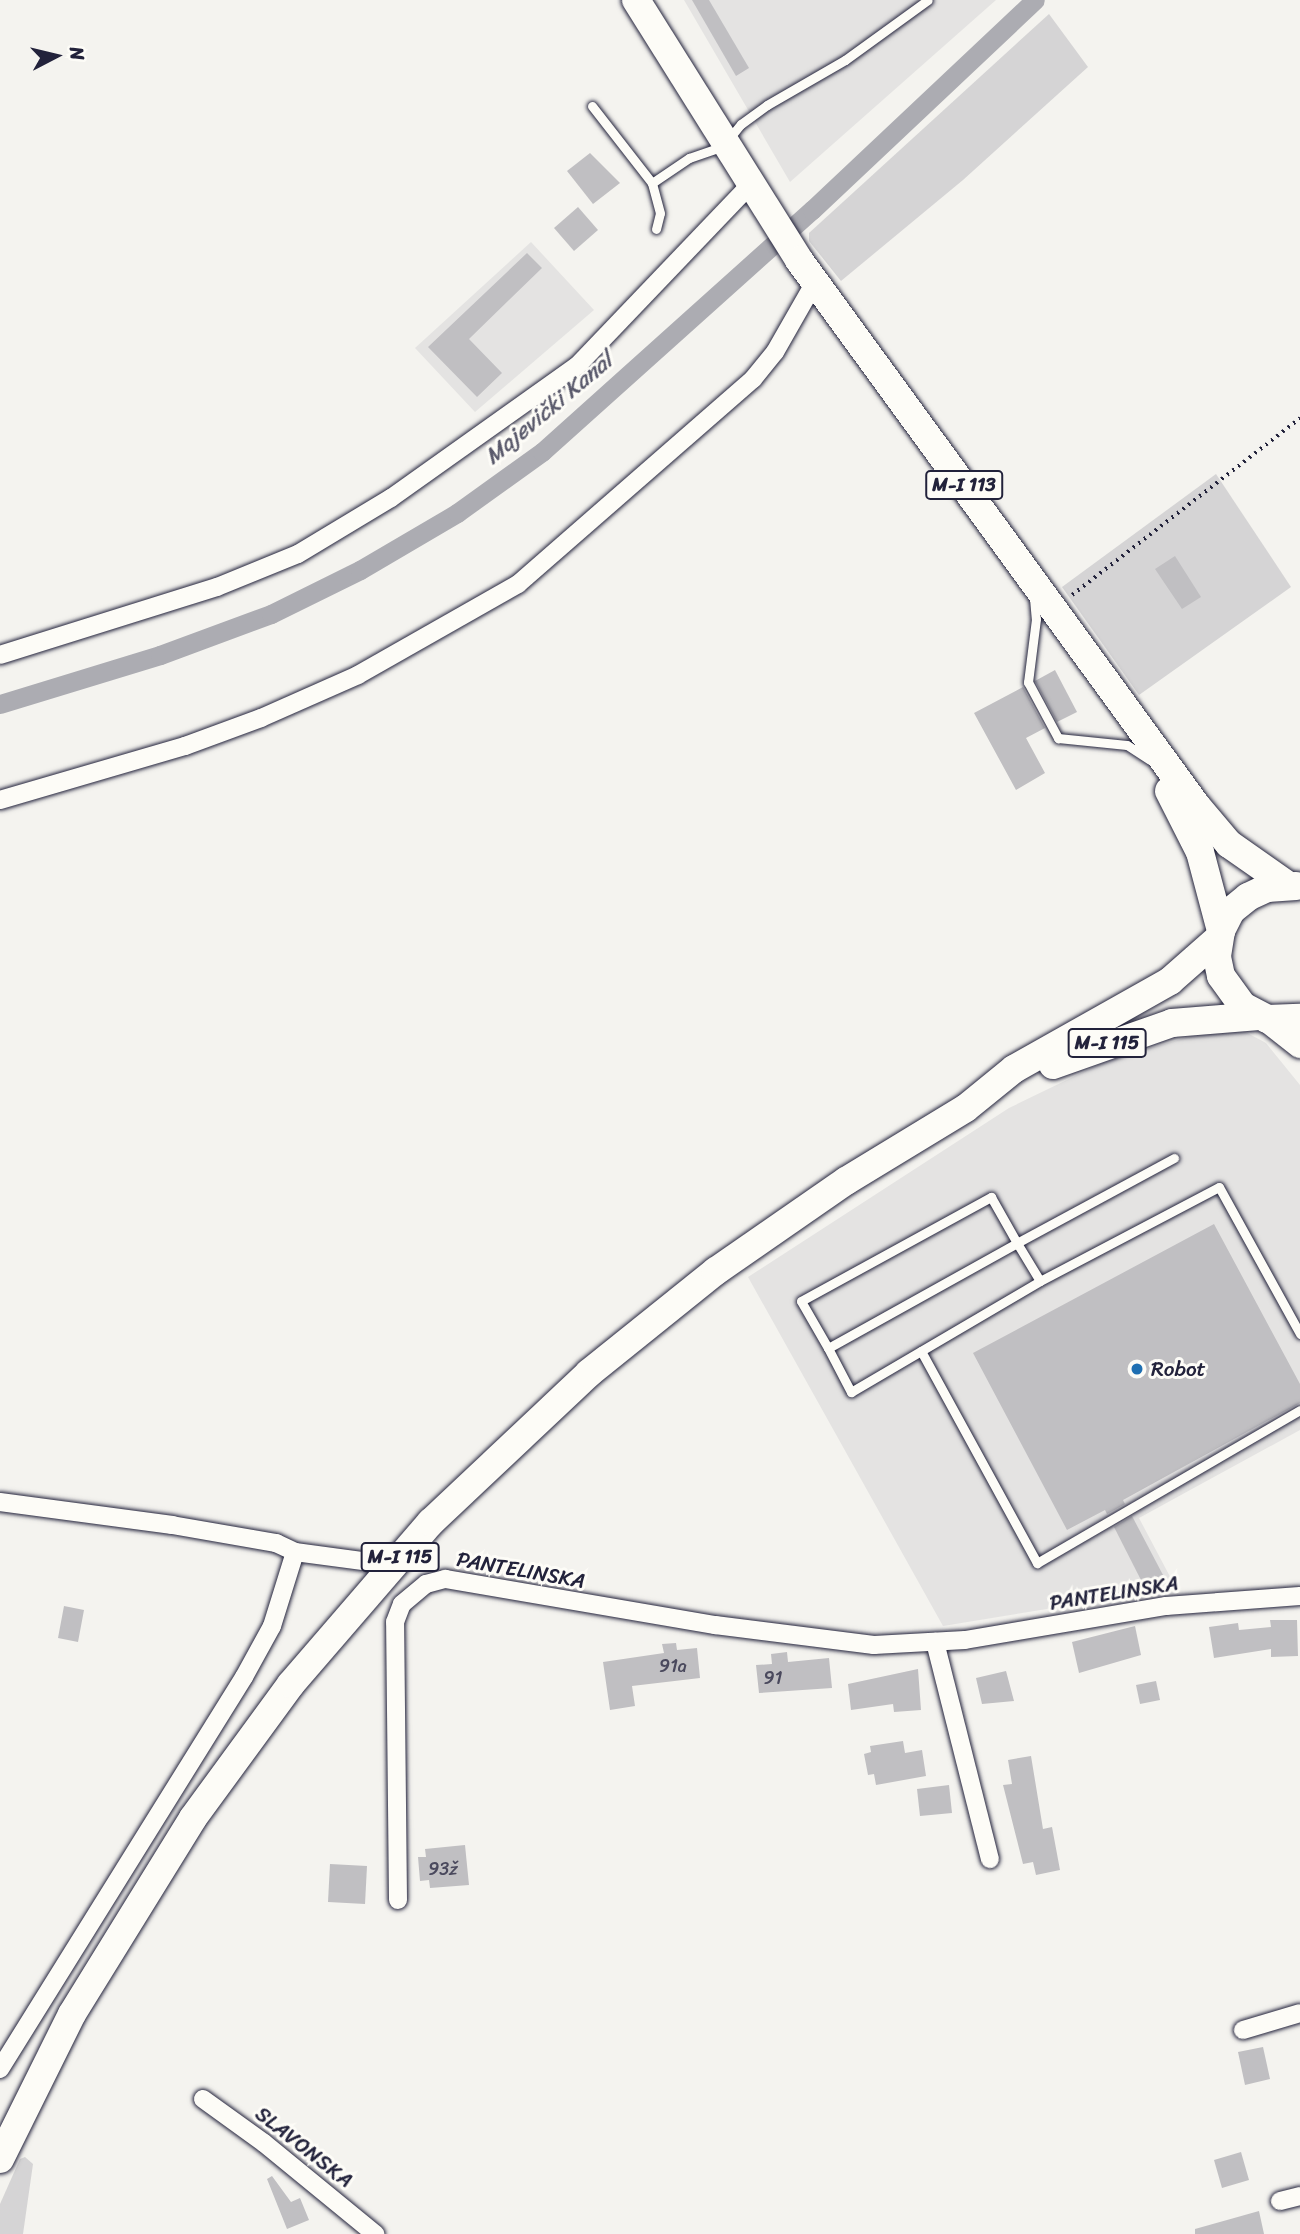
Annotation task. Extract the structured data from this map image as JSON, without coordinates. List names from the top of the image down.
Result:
{
  "streets": {
    "main road": ["M-I 113", "M-I 115"],
    "street": ["PANTELINSKA", "SLAVONSKA"]
  },
  "crossings": [
    ["M-I 113", "M-I 115"]
  ],
  "water": ["Majevički Kanal"],
  "places": ["Robot"],
  "house_numbers": ["91a", "91", "93ž"],
  "north": "right"
}
